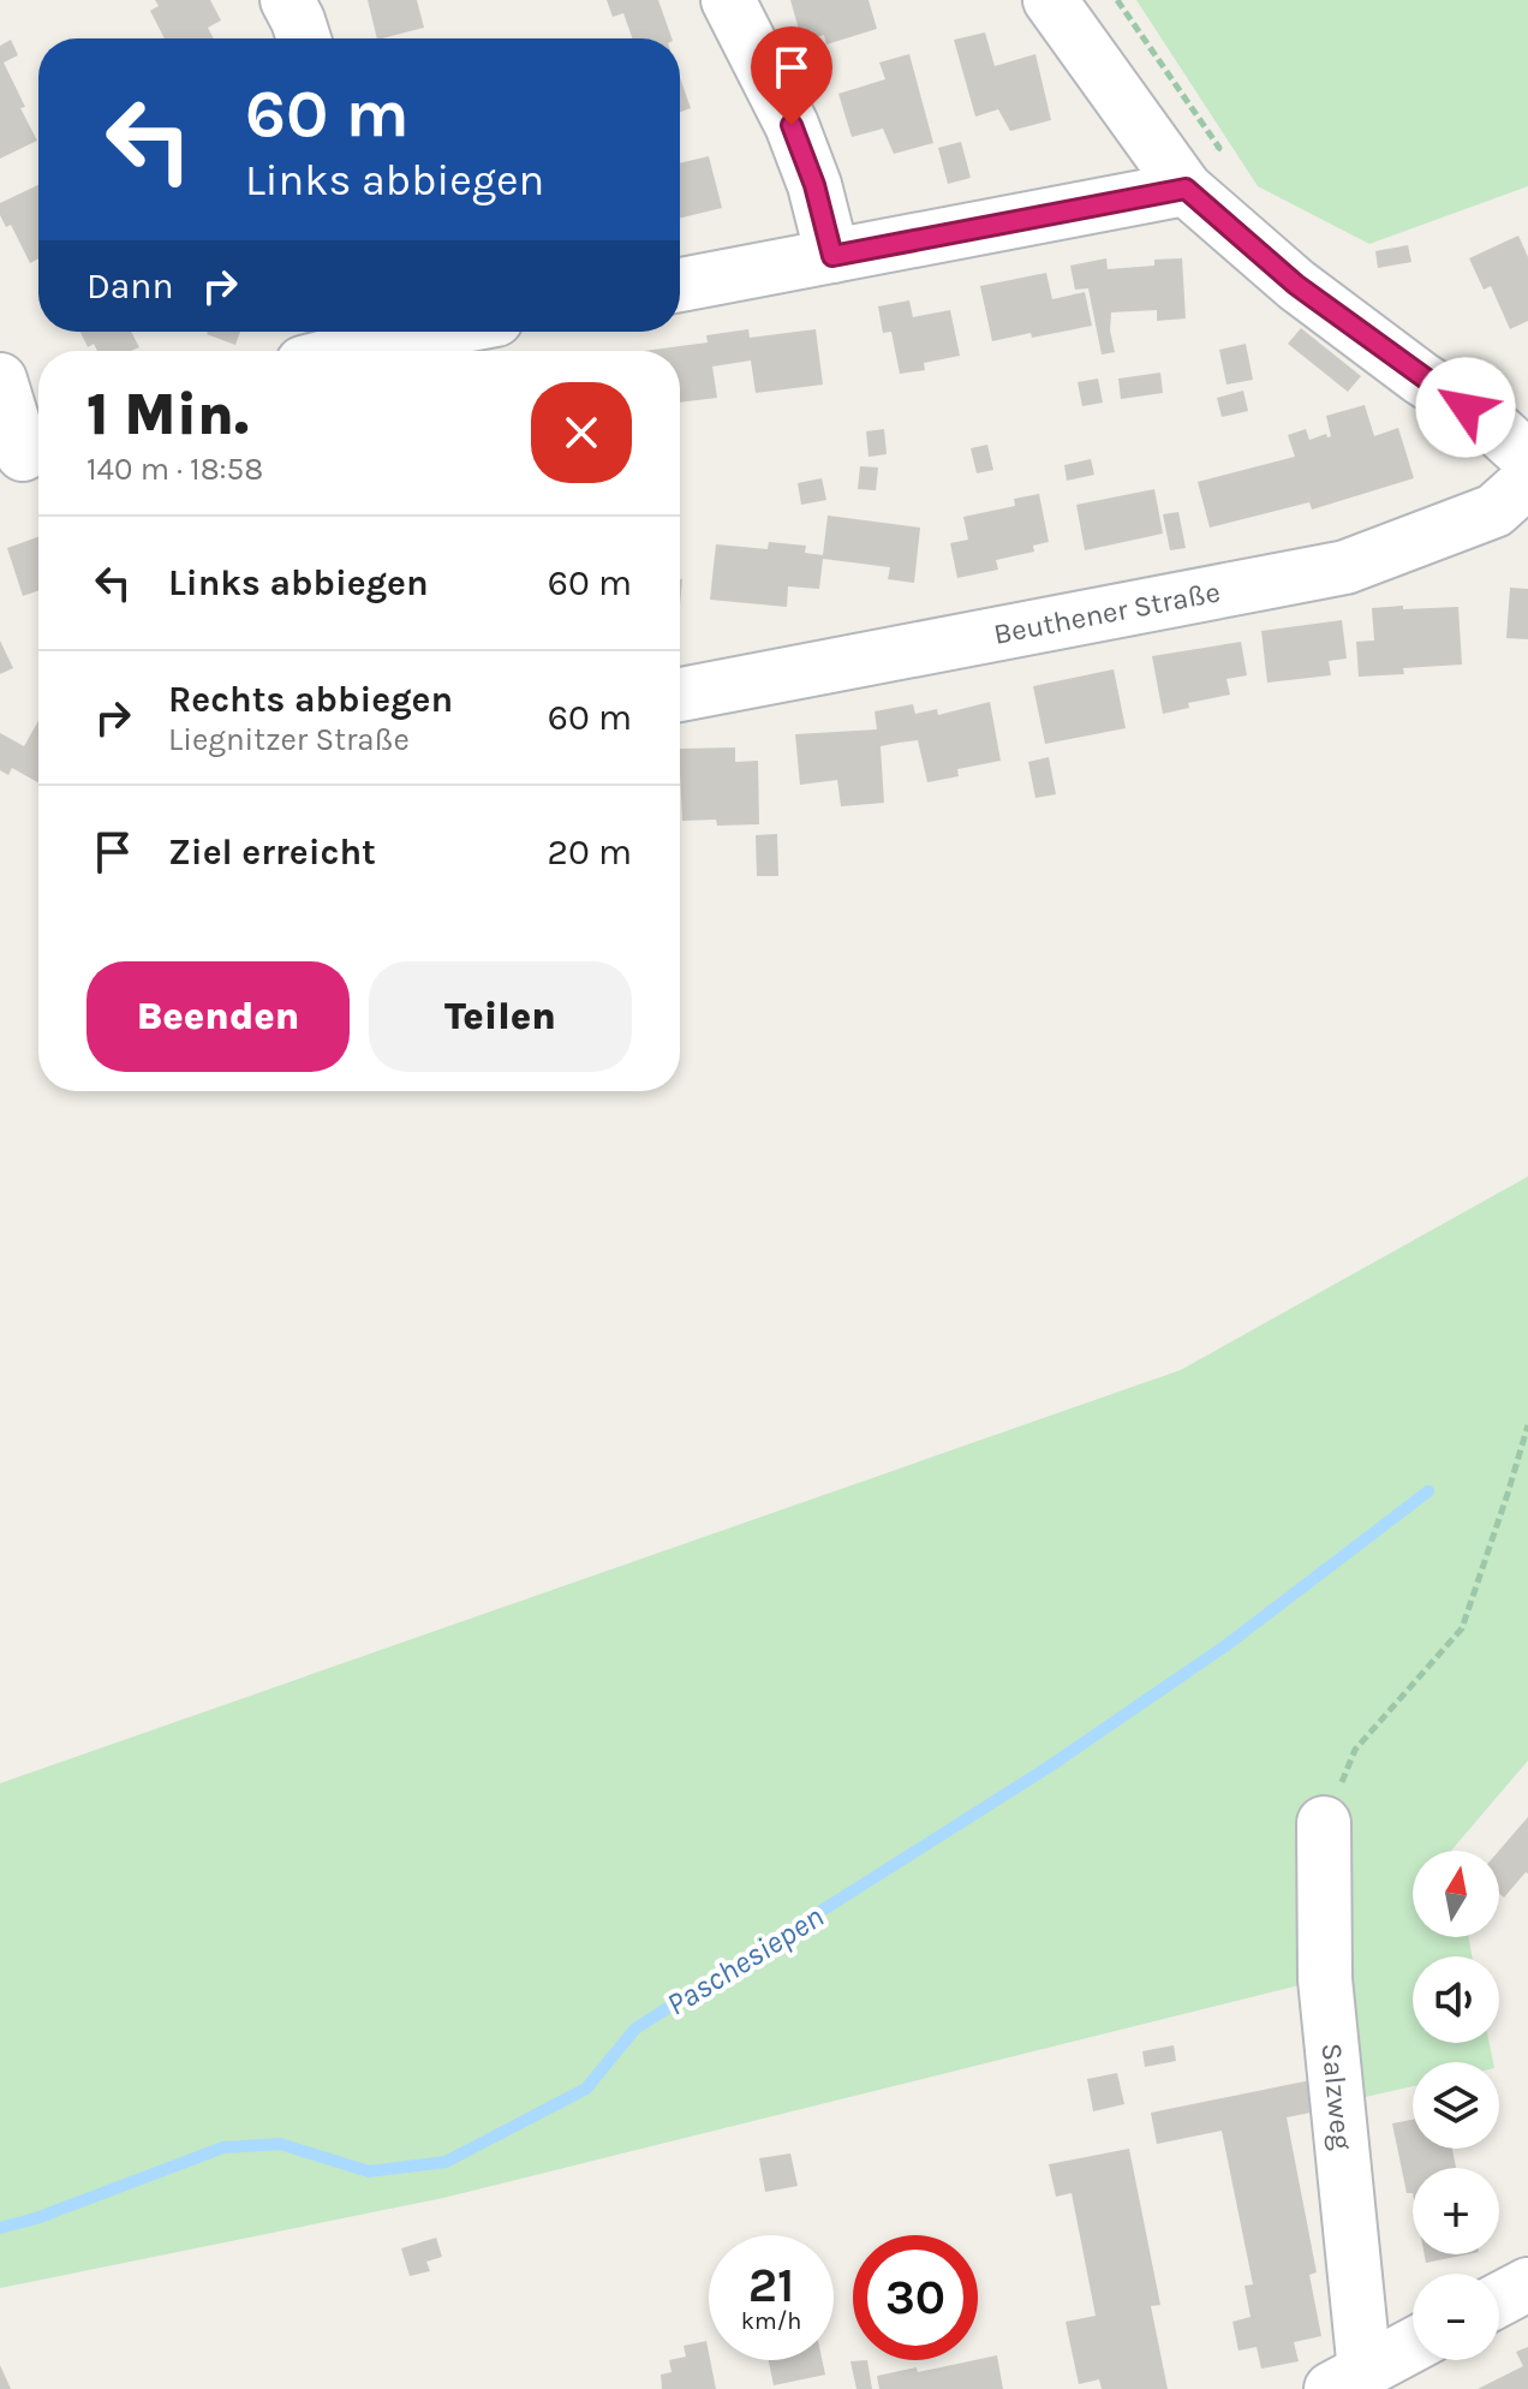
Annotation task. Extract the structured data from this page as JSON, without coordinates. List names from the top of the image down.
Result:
{
  "streets": {
    "street": ["Beuthener Straße", "Salzweg"]
  },
  "water": ["Paschesiepen"],
  "north": "top",
  "page": {
    "turn": ["60 m", "Links abbiegen"],
    "then": "Dann",
    "heading": ["1 Min.", "140 m · 18:58"],
    "list": [
      {
        "name": "Links abbiegen",
        "value": "60 m"
      },
      {
        "name": "Rechts abbiegen",
        "note": "Liegnitzer Straße",
        "value": "60 m"
      },
      {
        "name": "Ziel erreicht",
        "value": "20 m"
      }
    ],
    "buttons": ["Beenden", "Teilen"],
    "map_buttons": ["+", "−"],
    "speed": "21 km/h",
    "limit": "30"
  }
}
